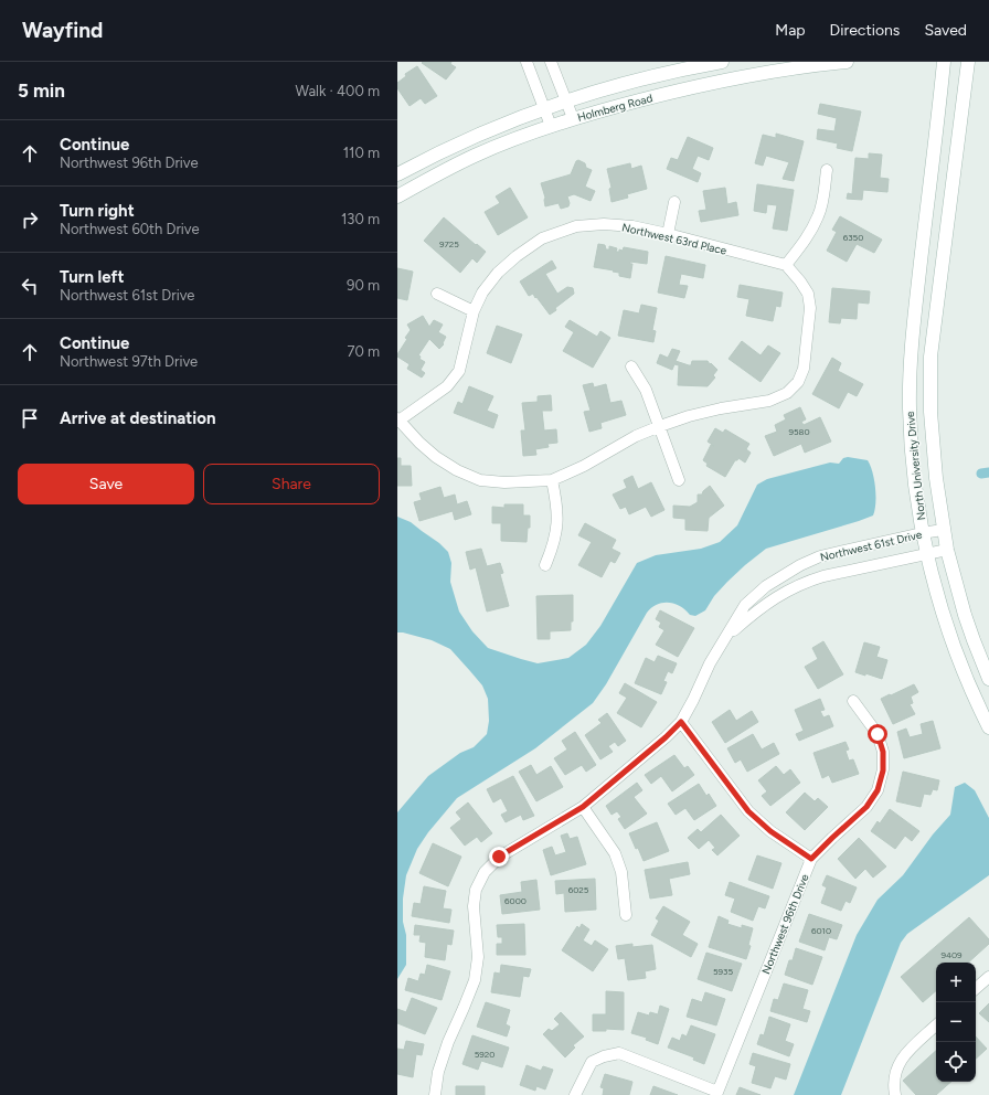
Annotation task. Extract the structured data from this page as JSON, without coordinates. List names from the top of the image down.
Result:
{
  "streets": {
    "main road": ["Holmberg Road", "North University Drive"],
    "street": ["Northwest 63rd Place", "Northwest 61st Drive", "Northwest 96th Drive"]
  },
  "crossings": [
    ["North University Drive", "Northwest 61st Drive"]
  ],
  "house_numbers": [
    "6350",
    "9725",
    "9580",
    "6025",
    "6000",
    "6010",
    "9409",
    "5935",
    "5920"
  ],
  "page": {
    "header": "Wayfind",
    "nav": ["Map", "Directions", "Saved"],
    "heading": ["5 min", "Walk · 400 m"],
    "list": [
      ["Continue", "Northwest 96th Drive", "110 m"],
      ["Turn right", "Northwest 60th Drive", "130 m"],
      ["Turn left", "Northwest 61st Drive", "90 m"],
      ["Continue", "Northwest 97th Drive", "70 m"],
      "Arrive at destination"
    ],
    "buttons": ["Save", "Share"],
    "map_buttons": ["+", "−"]
  }
}
